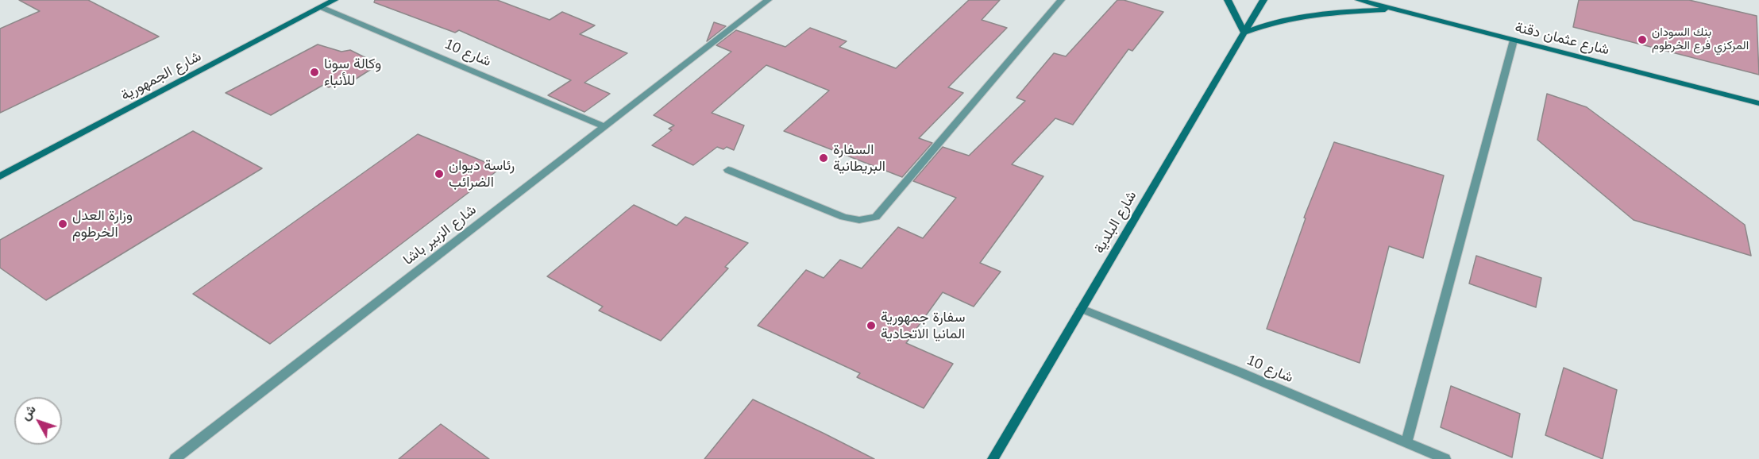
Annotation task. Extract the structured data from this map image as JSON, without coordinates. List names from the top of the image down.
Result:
{
  "streets": {
    "street": [
      "شارع عثمان دقنة",
      "شارع 10",
      "شارع الجمهورية",
      "شارع البلدية",
      "شارع الزبير باشا"
    ]
  },
  "crossings": [
    ["شارع 10", "شارع الجمهورية"],
    ["شارع 10", "شارع البلدية"],
    ["شارع 10", "شارع الزبير باشا"]
  ],
  "places": [
    "بنك السودان المركزي فرع الخرطوم",
    "وكالة سونا للأنباء",
    "السفارة البريطانية",
    "رئاسة ديوان الضرائب",
    "وزارة العدل الخرطوم",
    "سفارة جمهورية المانيا الاتحادية"
  ],
  "north": "top left"
}
